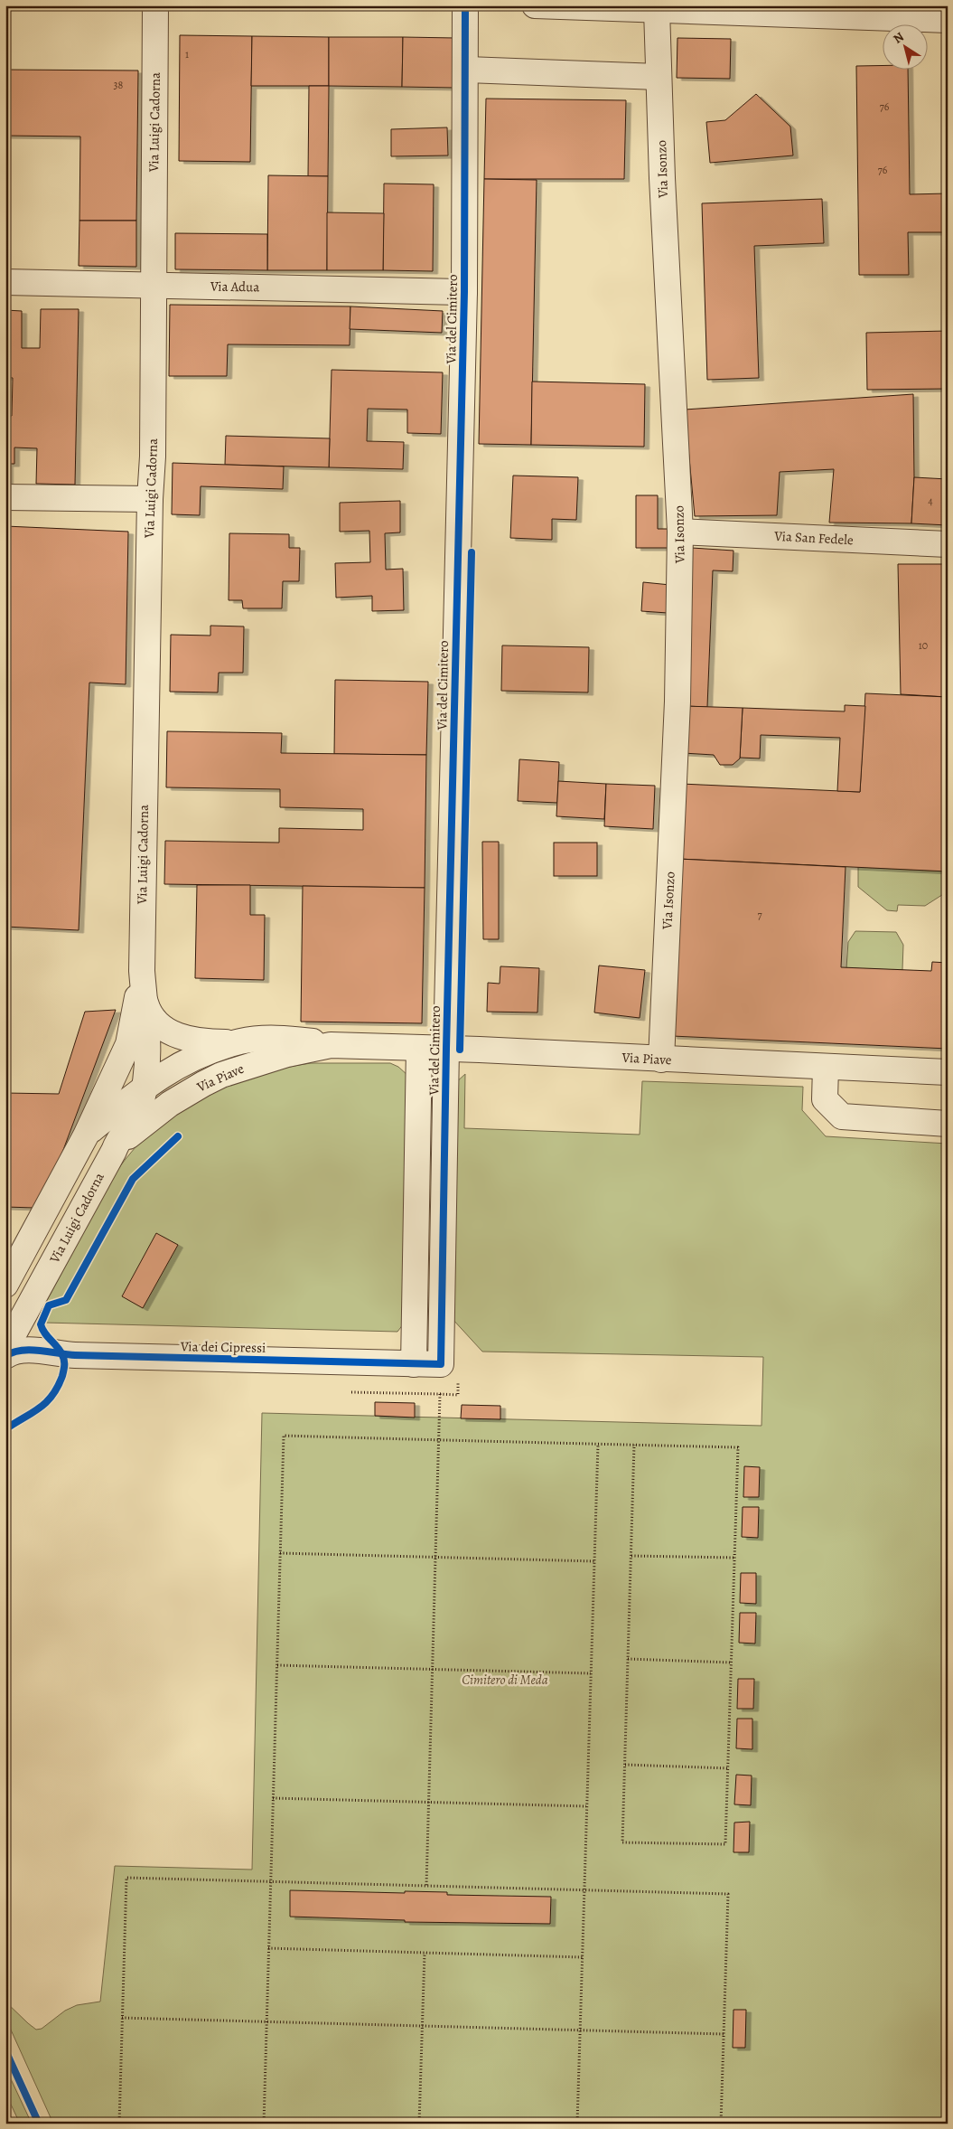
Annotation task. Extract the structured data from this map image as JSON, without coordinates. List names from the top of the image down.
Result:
{
  "streets": {
    "street": [
      "Via Luigi Cadorna",
      "Via Isonzo",
      "Via Adua",
      "Via del Cimitero",
      "Via San Fedele",
      "Via Piave",
      "Via dei Cipressi"
    ]
  },
  "crossings": [
    ["Via Luigi Cadorna", "Via Adua"],
    ["Via Luigi Cadorna", "Via Piave"],
    ["Via Isonzo", "Via San Fedele"],
    ["Via Isonzo", "Via Piave"],
    ["Via Adua", "Via del Cimitero"],
    ["Via del Cimitero", "Via Piave"],
    ["Via del Cimitero", "Via dei Cipressi"]
  ],
  "parks": ["Cimitero di Meda"],
  "house_numbers": [
    "1",
    "38",
    "76",
    "76",
    "4",
    "10",
    "7"
  ],
  "north": "top left"
}
